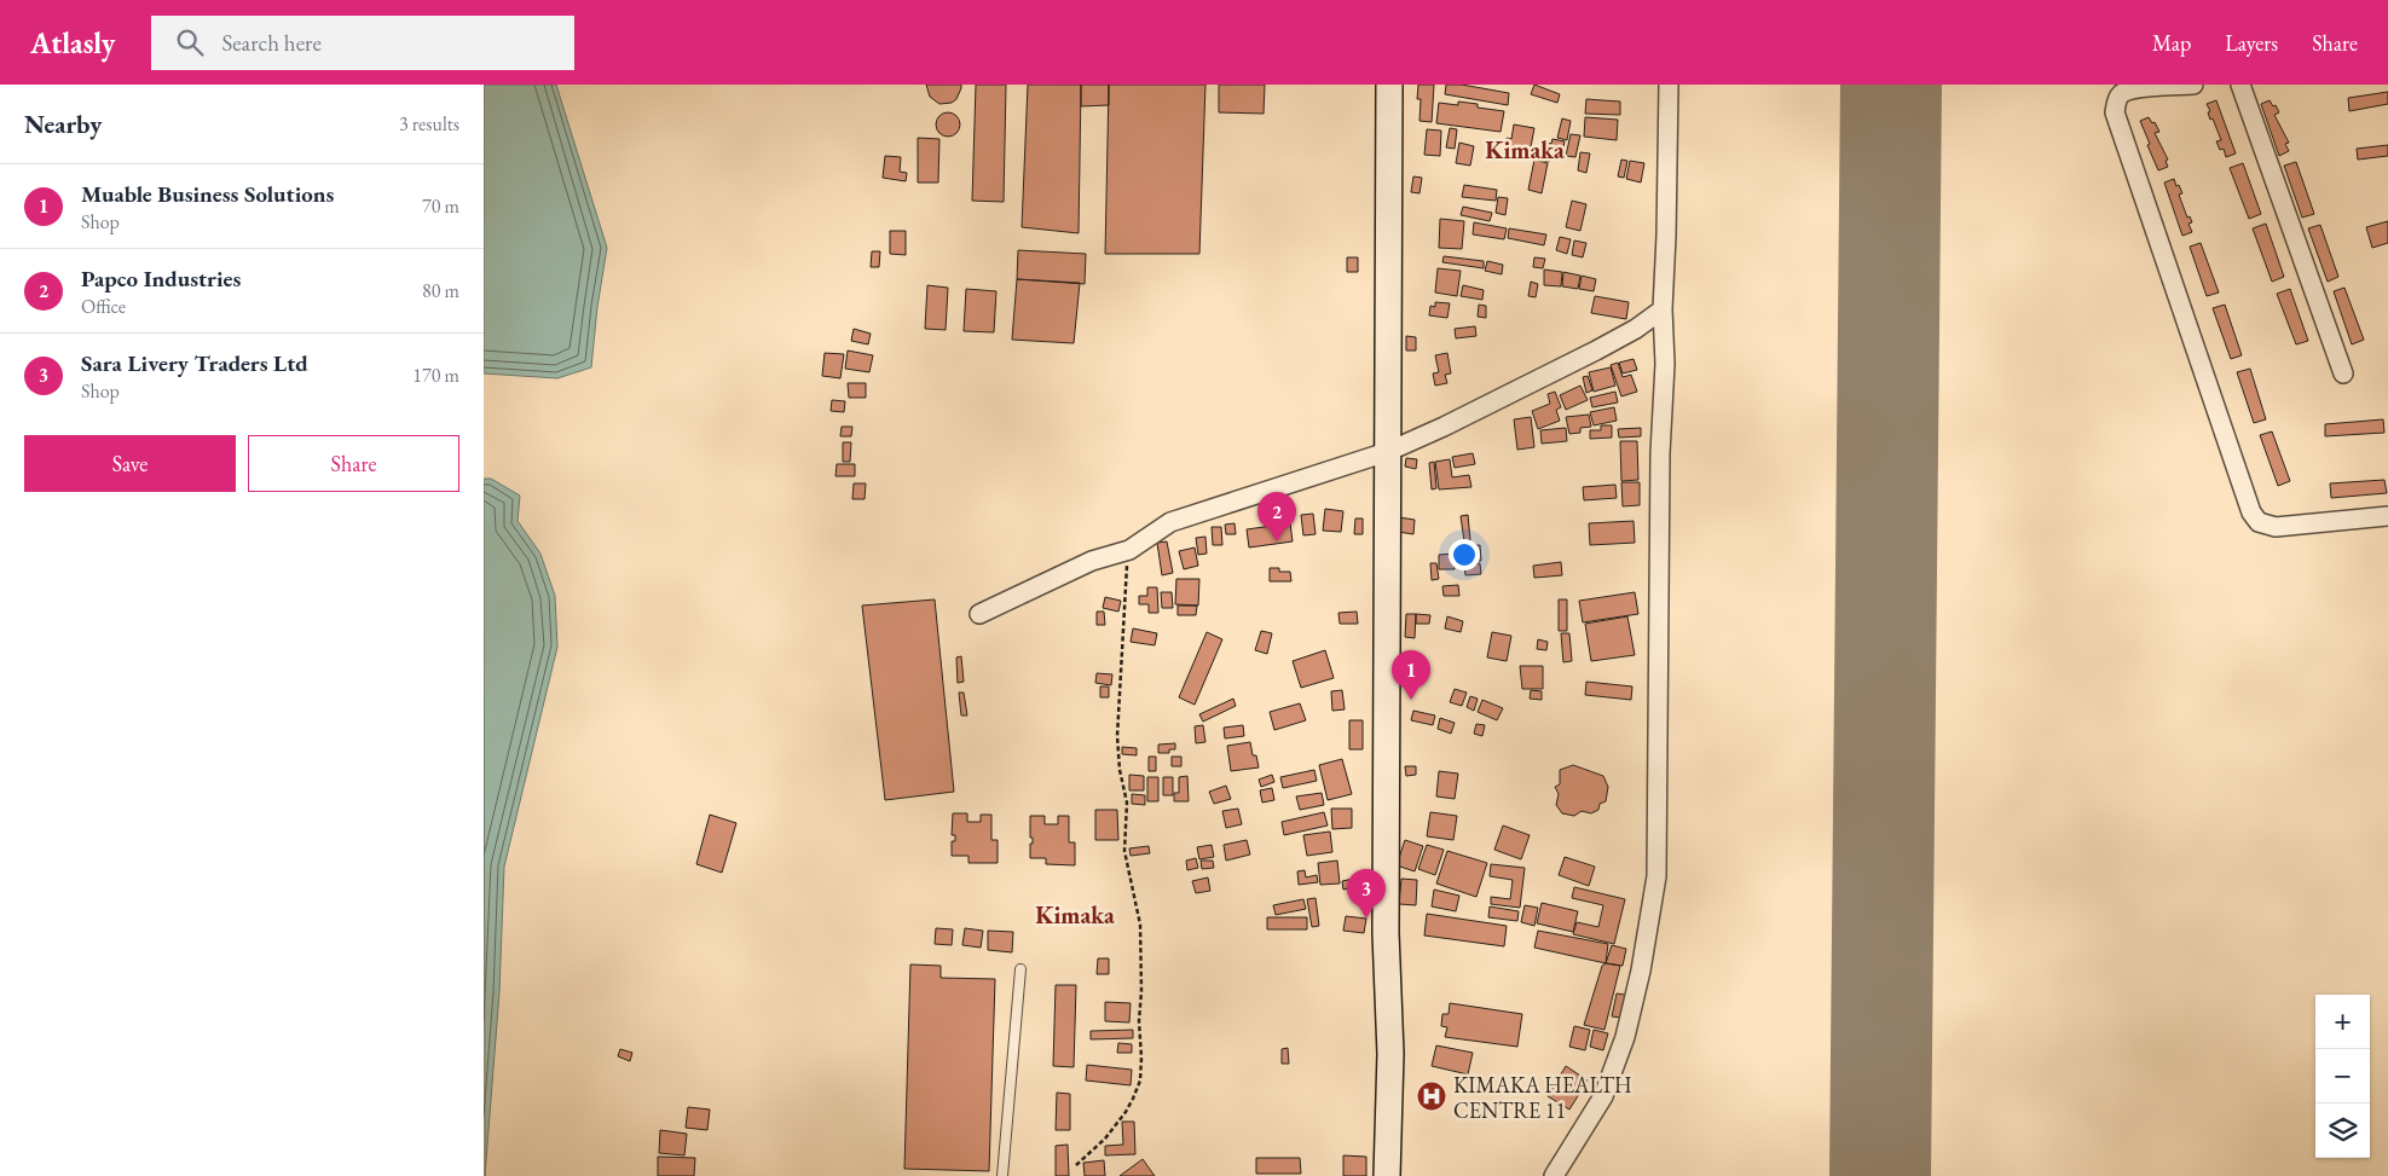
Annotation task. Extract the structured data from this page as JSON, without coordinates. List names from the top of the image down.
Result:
{
  "districts": ["Kimaka", "Kimaka"],
  "places": {
    "hospital": ["KIMAKA HEALTH CENTRE 11"]
  },
  "page": {
    "header": "Atlasly",
    "search": "Search here",
    "nav": ["Map", "Layers", "Share"],
    "heading": ["Nearby", "3 results"],
    "list": [
      {
        "mark": "1",
        "name": "Muable Business Solutions",
        "note": "Shop",
        "value": "70 m"
      },
      {
        "mark": "2",
        "name": "Papco Industries",
        "note": "Office",
        "value": "80 m"
      },
      {
        "mark": "3",
        "name": "Sara Livery Traders Ltd",
        "note": "Shop",
        "value": "170 m"
      }
    ],
    "buttons": ["Save", "Share"],
    "pins": ["2", "1", "3"],
    "map_buttons": ["+", "−"]
  }
}
